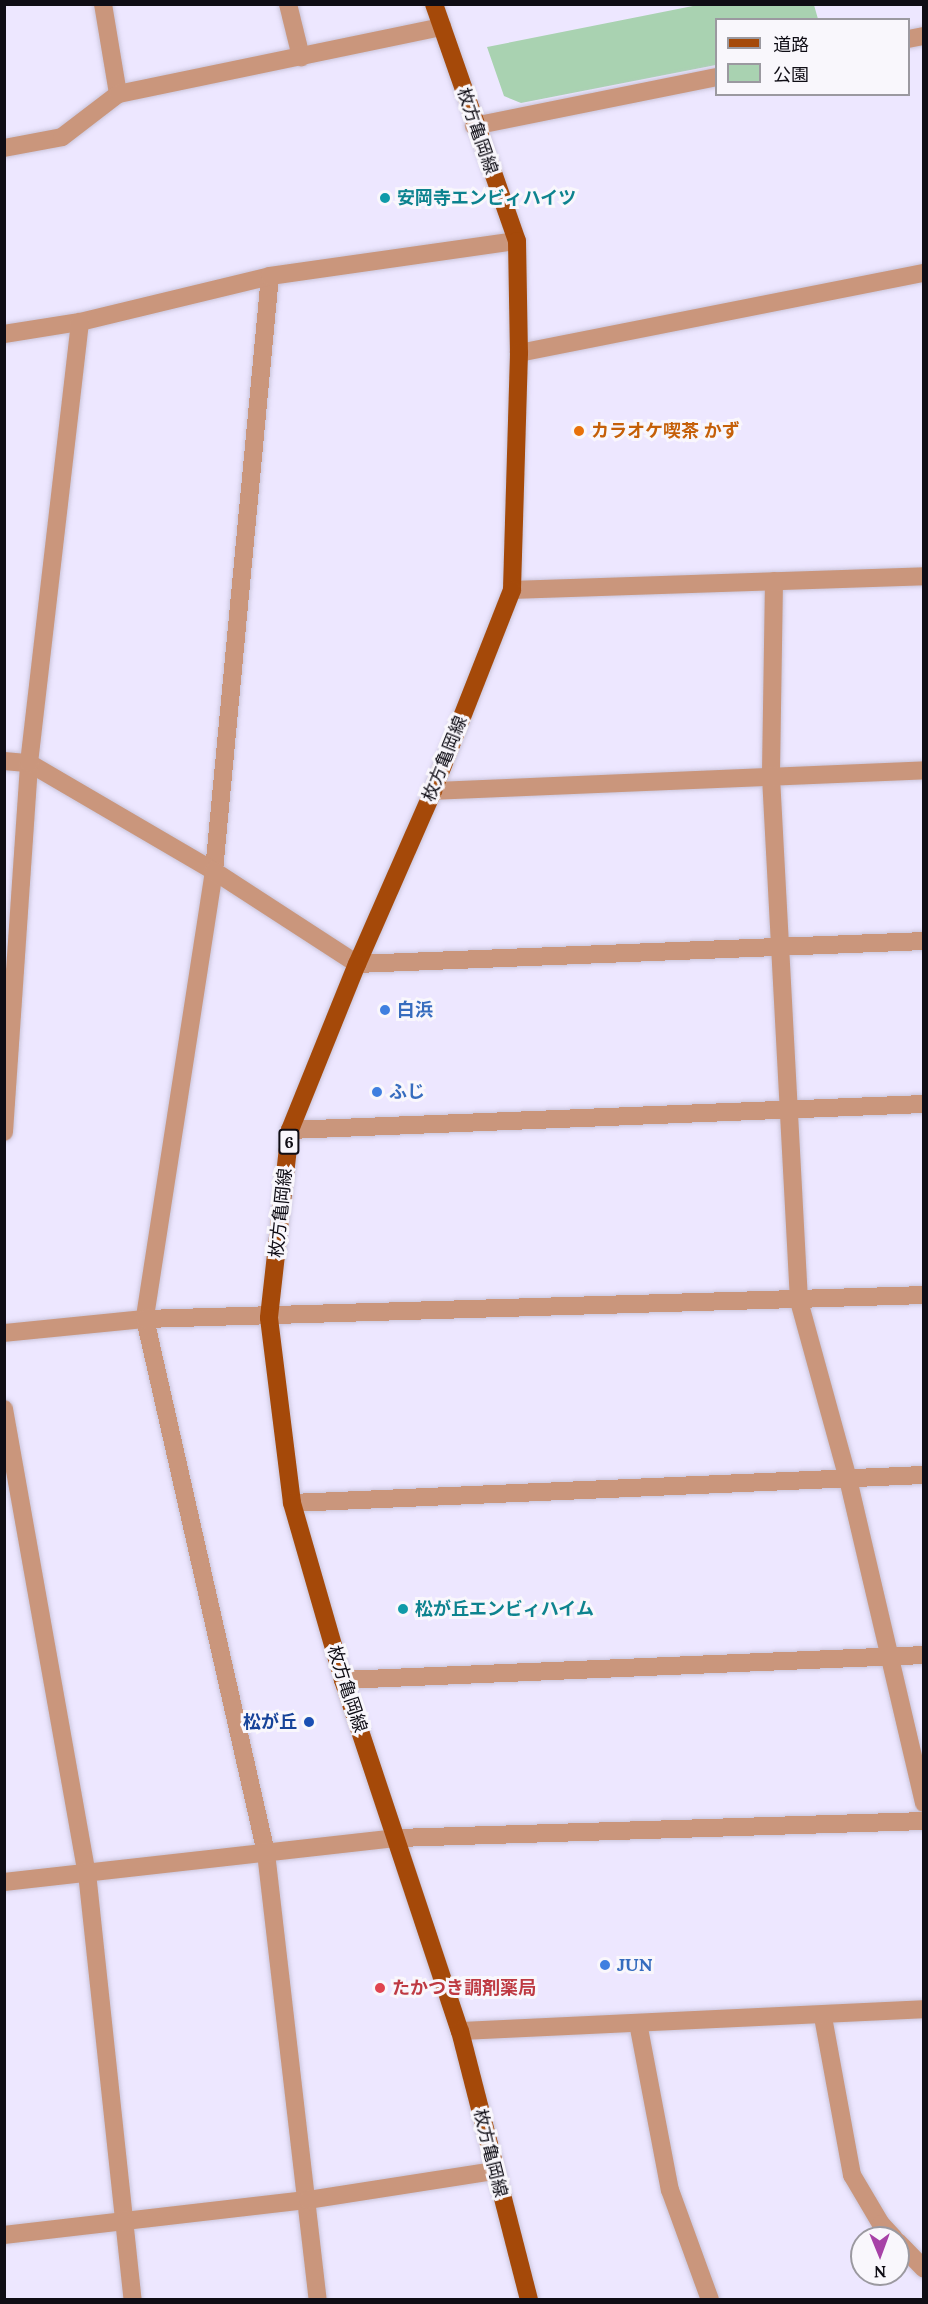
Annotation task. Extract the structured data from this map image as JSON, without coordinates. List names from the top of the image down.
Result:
{
  "streets": {
    "main road": ["枚方亀岡線", "6"]
  },
  "places": [
    "安岡寺エンビィハイツ",
    "カラオケ喫茶 かず",
    "白浜",
    "ふじ",
    "松が丘エンビィハイム",
    "松が丘",
    "JUN",
    "たかつき調剤薬局"
  ],
  "legend": ["道路", "公園"],
  "north": "bottom"
}
